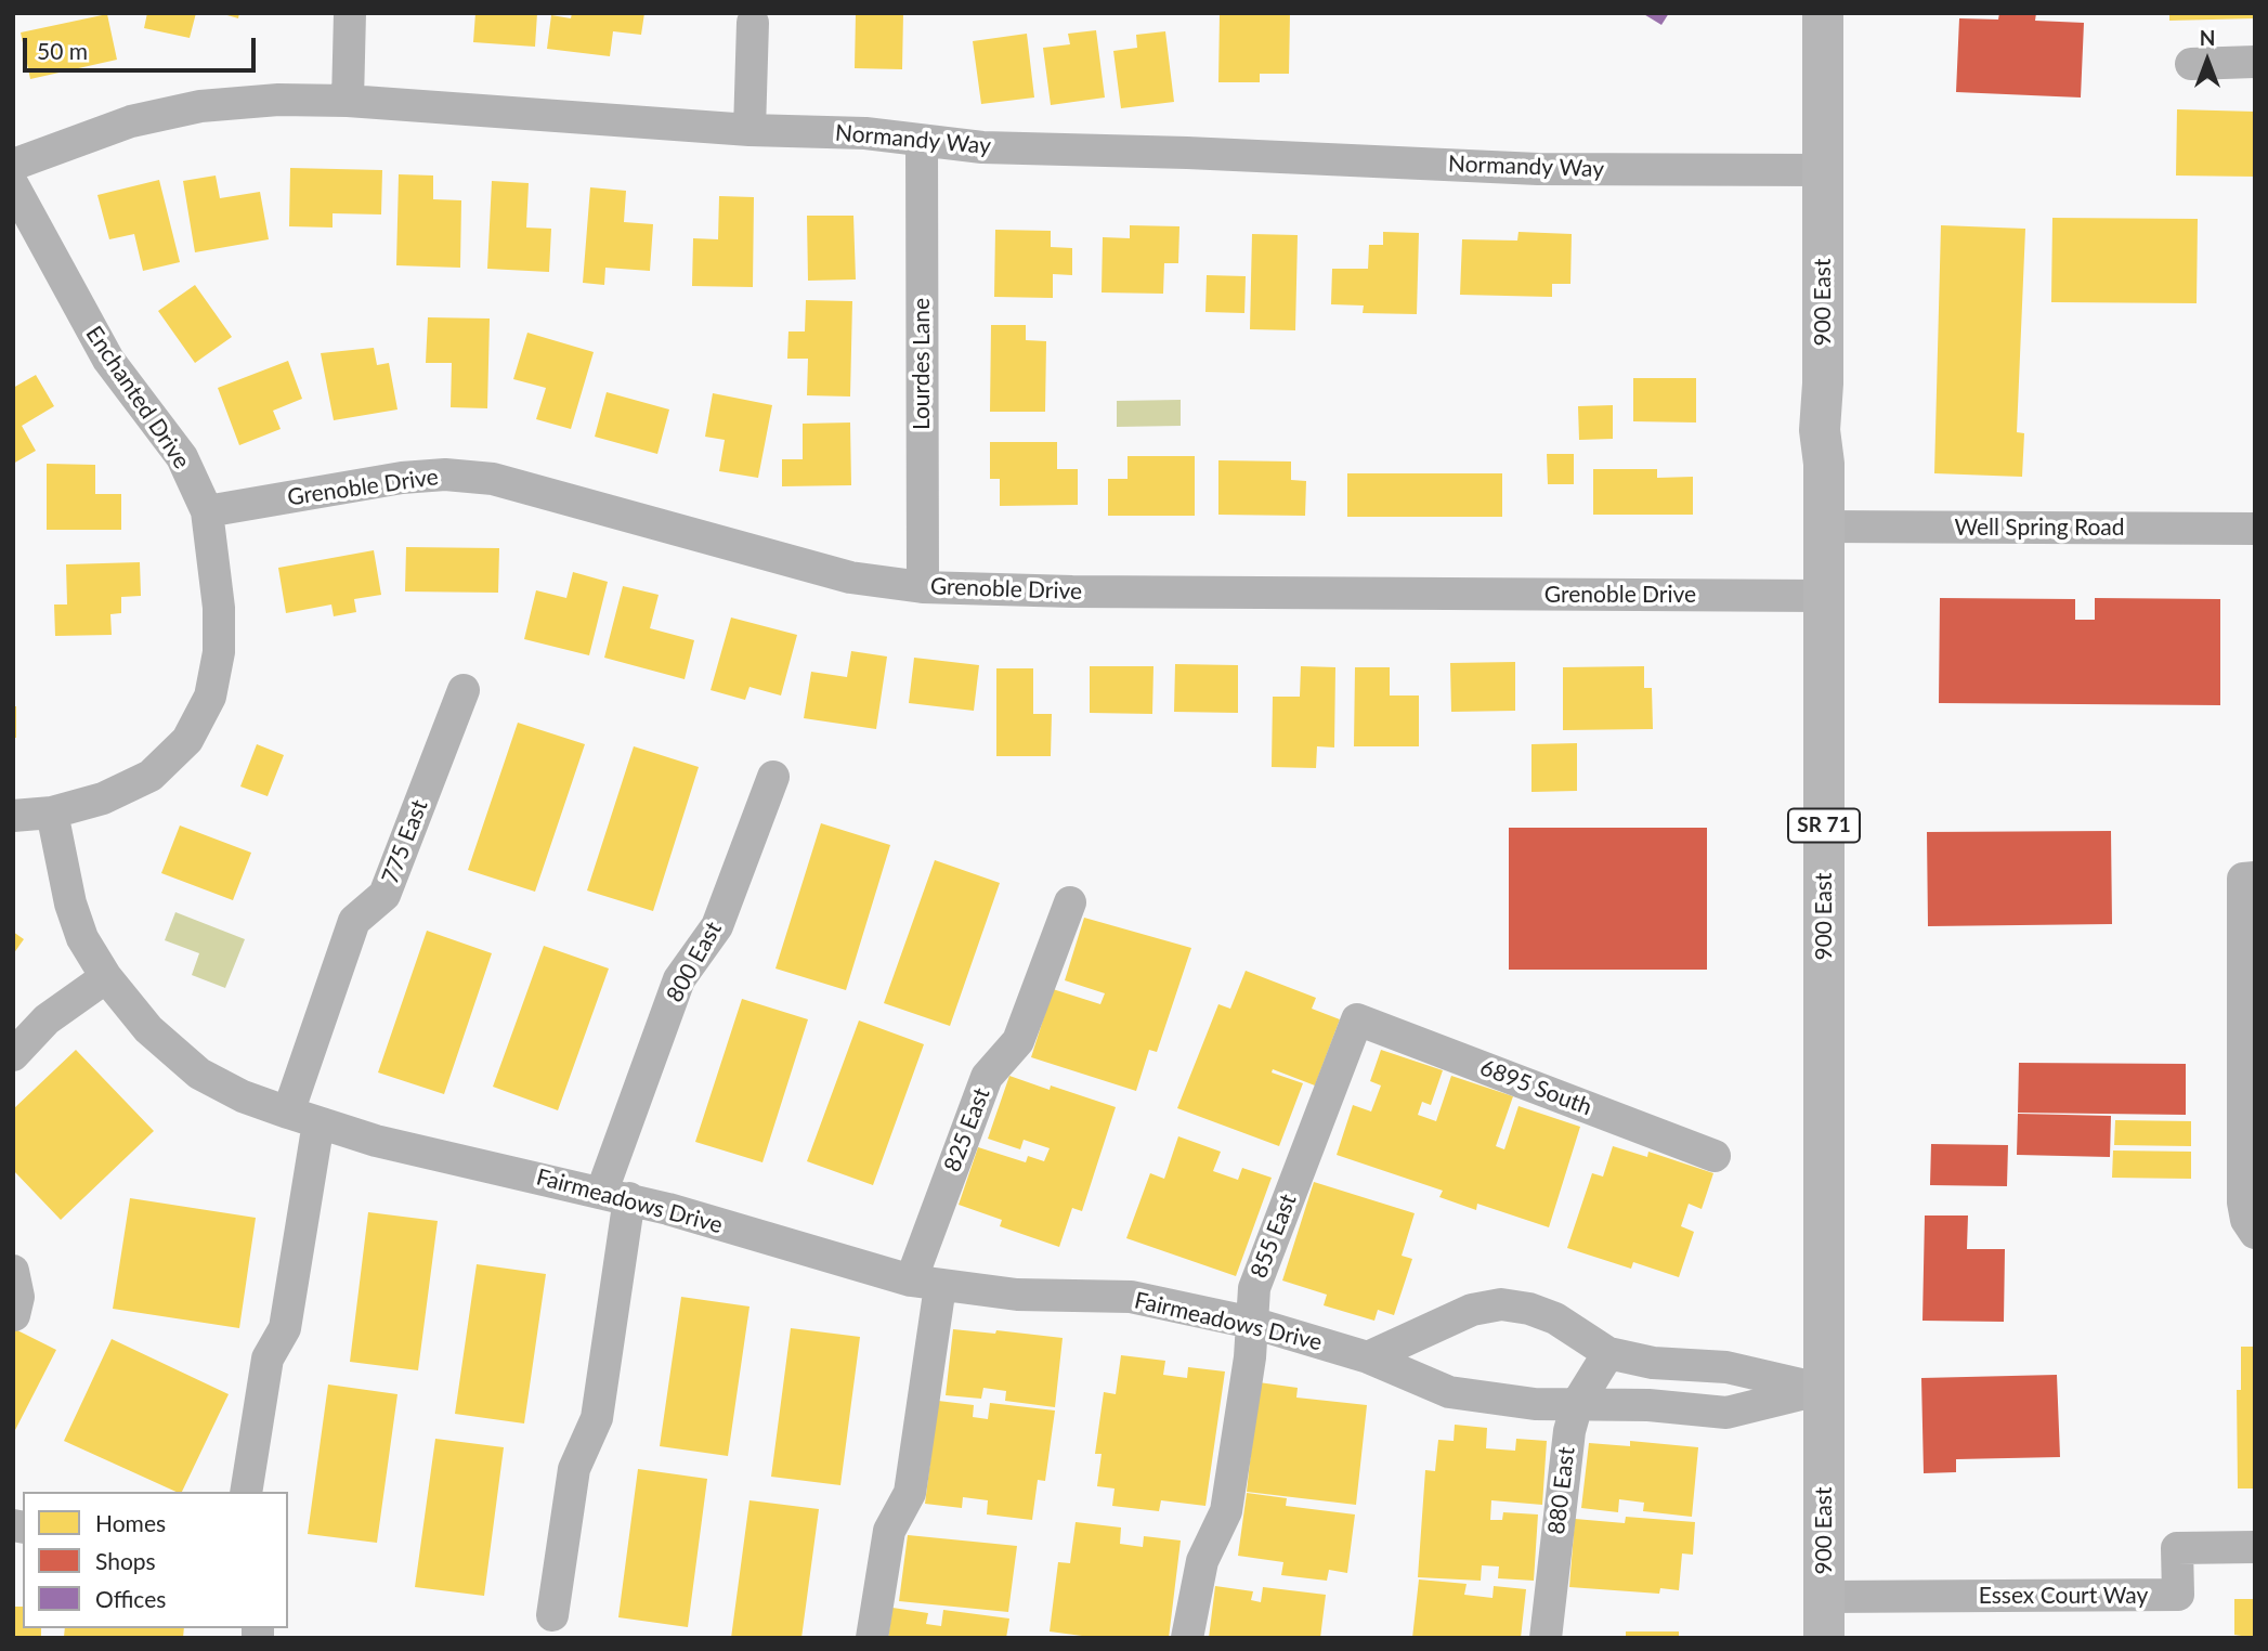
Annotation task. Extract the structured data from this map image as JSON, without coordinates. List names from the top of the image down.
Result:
{
  "streets": {
    "main road": ["900 East", "SR 71"],
    "street": [
      "Normandy Way",
      "Lourdes Lane",
      "Enchanted Drive",
      "Grenoble Drive",
      "Well Spring Road",
      "775 East",
      "800 East",
      "6895 South",
      "825 East",
      "Fairmeadows Drive",
      "855 East",
      "880 East",
      "Essex Court Way"
    ]
  },
  "crossings": [
    ["Normandy Way", "900 East"],
    ["Normandy Way", "Lourdes Lane"],
    ["900 East", "Grenoble Drive"],
    ["900 East", "Well Spring Road"],
    ["900 East", "Fairmeadows Drive"],
    ["900 East", "Essex Court Way"],
    ["Lourdes Lane", "Grenoble Drive"],
    ["Enchanted Drive", "Grenoble Drive"],
    ["Enchanted Drive", "Fairmeadows Drive"],
    ["775 East", "Fairmeadows Drive"],
    ["800 East", "Fairmeadows Drive"],
    ["6895 South", "855 East"],
    ["825 East", "Fairmeadows Drive"],
    ["Fairmeadows Drive", "855 East"],
    ["Fairmeadows Drive", "880 East"]
  ],
  "legend": ["Homes", "Shops", "Offices"],
  "scale_bar": "50 m",
  "north": "top"
}
